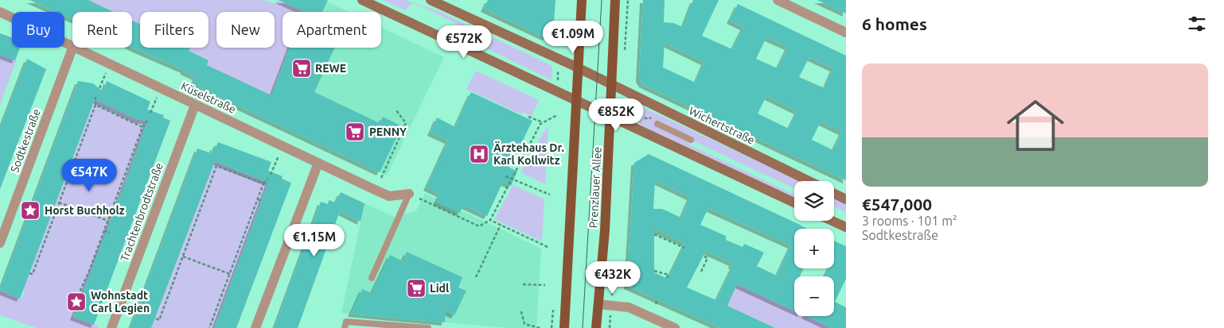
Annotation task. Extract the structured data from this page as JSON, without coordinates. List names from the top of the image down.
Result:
{
  "streets": {
    "main road": ["Prenzlauer Allee"],
    "street": [
      "Küselstraße",
      "Wichertstraße",
      "Sodtkestraße",
      "Trachtenbrodtstraße"
    ]
  },
  "crossings": [
    ["Küselstraße", "Trachtenbrodtstraße"],
    ["Wichertstraße", "Prenzlauer Allee"]
  ],
  "places": {
    "supermarket": ["REWE", "PENNY", "Lidl"],
    "hospital": ["Ärztehaus Dr. Karl Kollwitz"],
    "place": ["Horst Buchholz", "Wohnstadt Carl Legien"]
  },
  "page": {
    "heading": "6 homes",
    "chip": [
      "Buy",
      "Rent",
      "Filters",
      "New",
      "Apartment"
    ],
    "price": [
      "€1.09M",
      "€572K",
      "€852K",
      "€547K",
      "€1.15M",
      "€432K"
    ],
    "list": [
      {
        "name": "€547,000",
        "note": "3 rooms · 101 m² · Sodtkestraße"
      }
    ],
    "map_buttons": ["+", "−"]
  }
}
